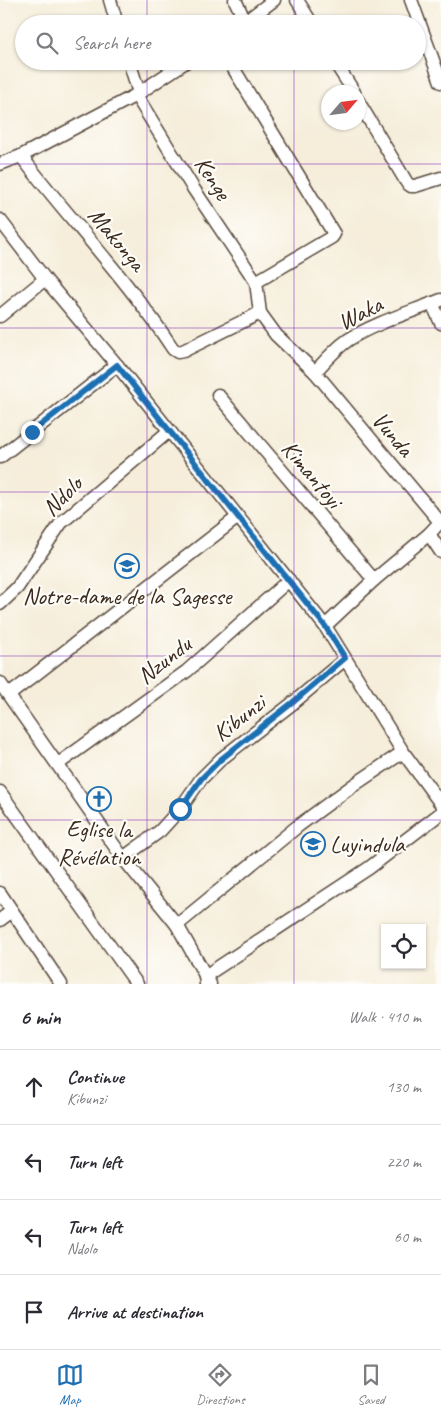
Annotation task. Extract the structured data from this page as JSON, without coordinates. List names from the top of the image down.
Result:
{
  "streets": {
    "street": [
      "Kenge",
      "Makonga",
      "Waka",
      "Vunda",
      "Kimantoyi",
      "Ndolo",
      "Nzundu",
      "Kibunzi"
    ]
  },
  "crossings": [
    ["Makonga", "Vunda"],
    ["Waka", "Vunda"]
  ],
  "places": {
    "school or university": ["Notre-dame de la Sagesse", "Luyindula"],
    "church": ["Eglise la Révélation"]
  },
  "north": "top right",
  "page": {
    "search": "Search here",
    "heading": ["6 min", "Walk · 410 m"],
    "list": [
      ["Continue", "Kibunzi", "130 m"],
      ["Turn left", "220 m"],
      ["Turn left", "Ndolo", "60 m"],
      "Arrive at destination"
    ],
    "nav": ["Map", "Directions", "Saved"]
  }
}
